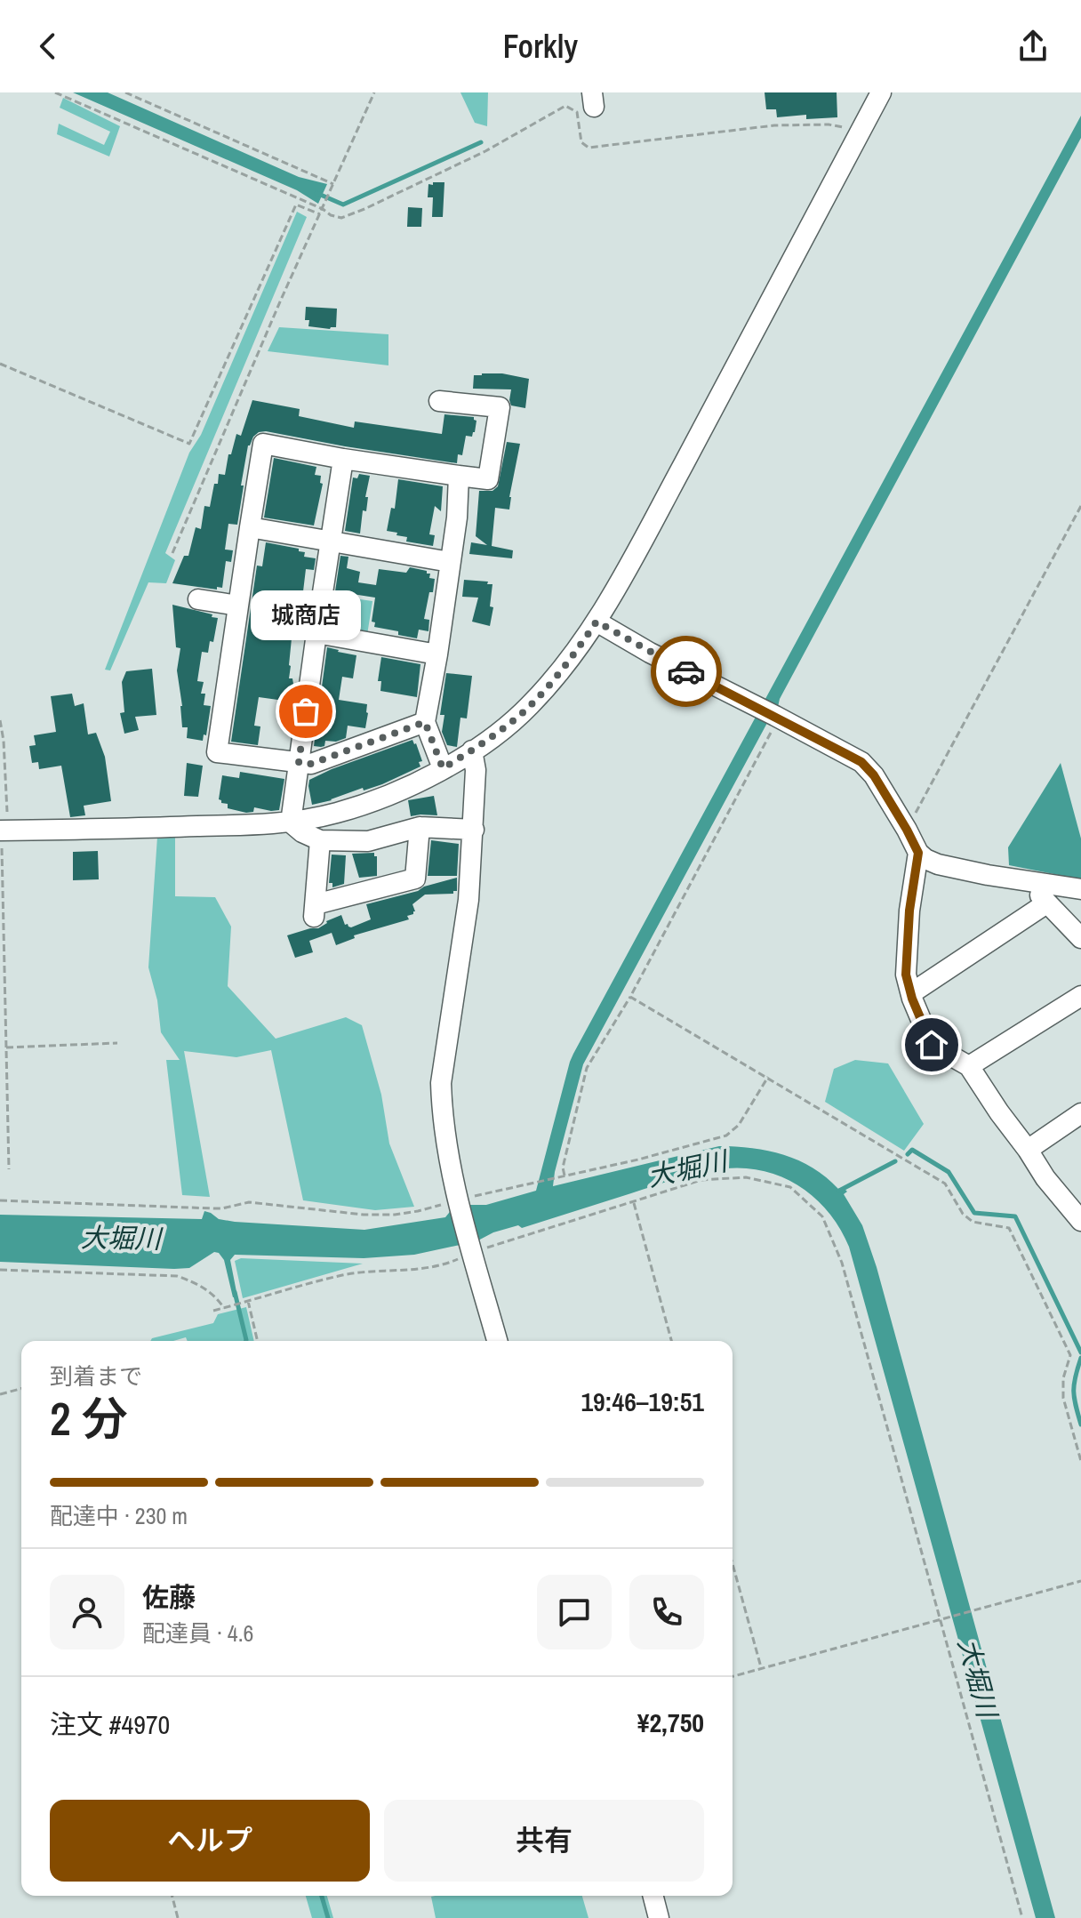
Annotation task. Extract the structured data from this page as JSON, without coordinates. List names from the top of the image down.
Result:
{
  "water": ["大堀川"],
  "places": ["城商店"],
  "page": {
    "header": "Forkly",
    "bubble": "城商店",
    "heading": ["2 分", "到着まで", "19:46–19:51"],
    "panel": [
      "佐藤",
      "配達員 · 4.6",
      "注文 #4970",
      "¥2,750"
    ],
    "bar": "配達中 · 230 m",
    "buttons": ["ヘルプ", "共有"]
  }
}
